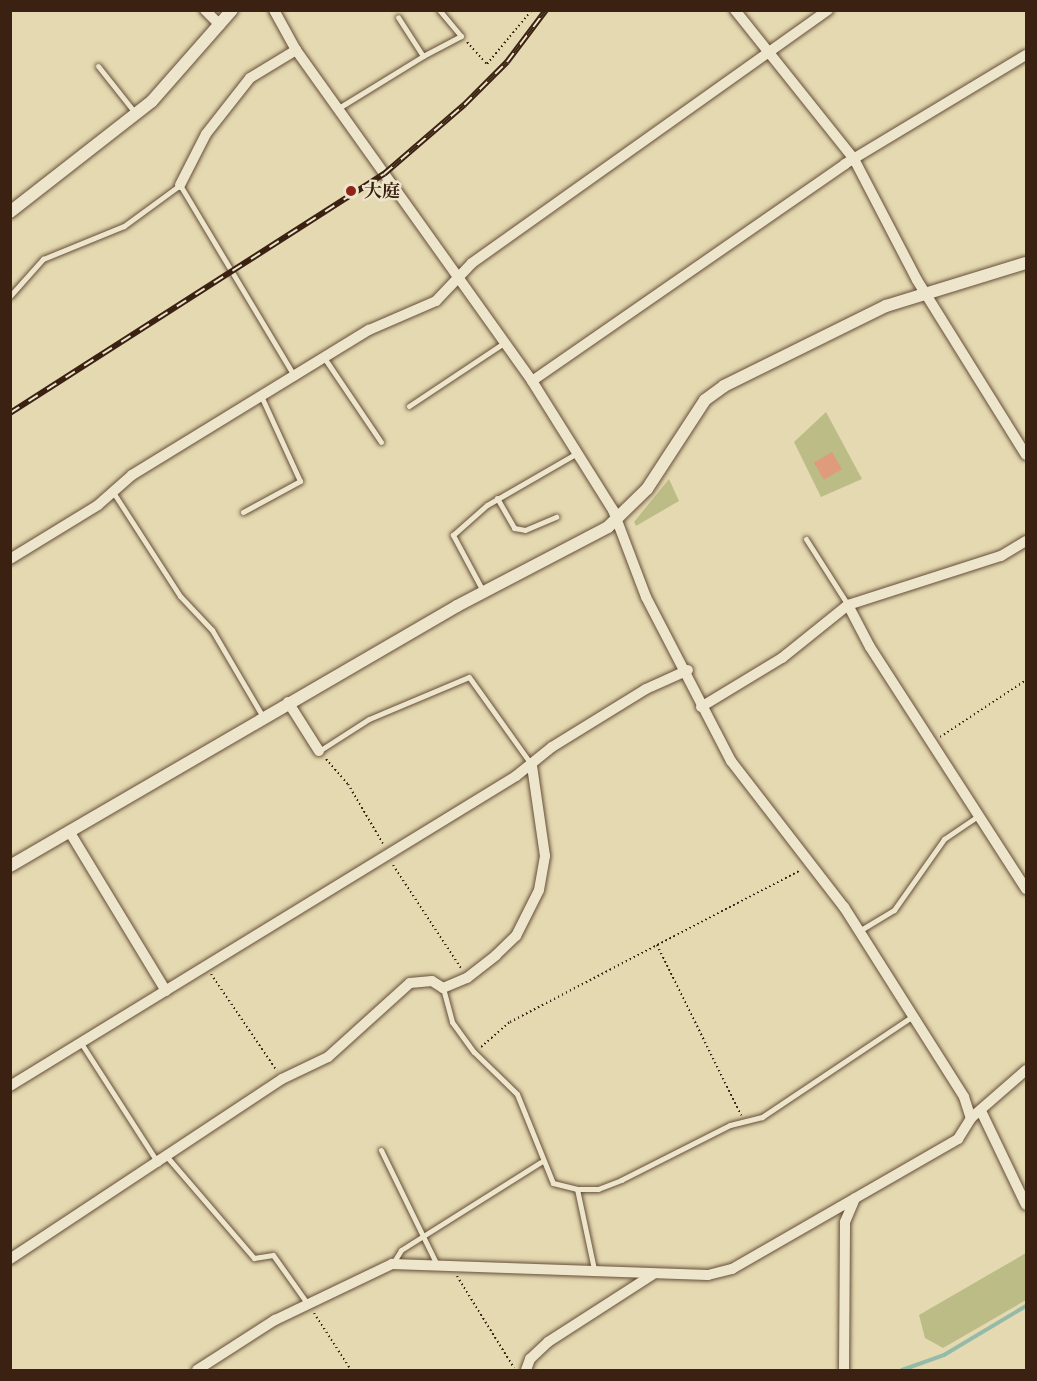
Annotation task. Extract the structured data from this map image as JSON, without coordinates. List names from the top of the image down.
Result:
{
  "places": ["大庭"]
}
